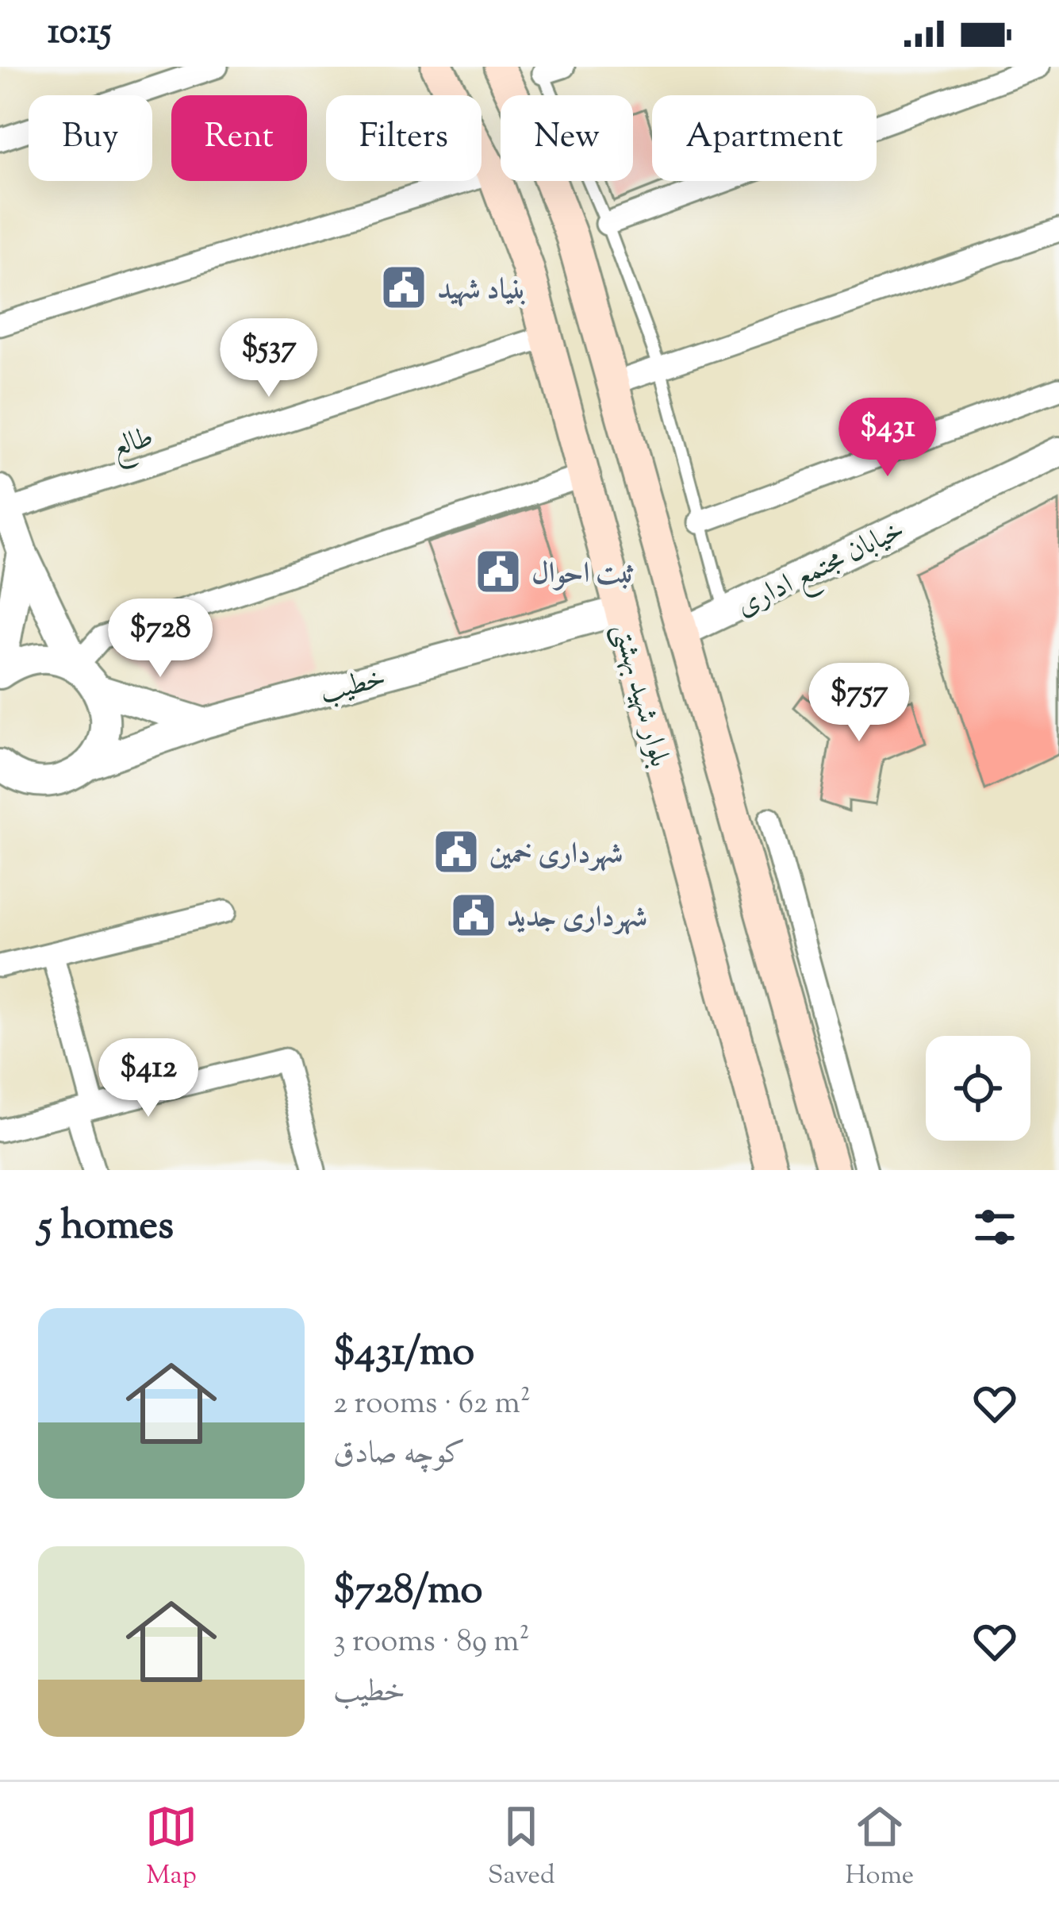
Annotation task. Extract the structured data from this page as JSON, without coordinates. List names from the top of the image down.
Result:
{
  "streets": {
    "main road": ["بلوار شهید بهشتی"],
    "street": ["طالع", "خیابان مجتمع اداری", "خطیب"]
  },
  "crossings": [
    ["طالع", "بلوار شهید بهشتی"],
    ["خیابان مجتمع اداری", "بلوار شهید بهشتی"],
    ["خطیب", "بلوار شهید بهشتی"]
  ],
  "places": {
    "public building": [
      "بنیاد شهید",
      "ثبت احوال",
      "شهرداری خمین",
      "شهرداری جدید"
    ]
  },
  "page": {
    "status": "10:15",
    "chip": [
      "Buy",
      "Rent",
      "Filters",
      "New",
      "Apartment"
    ],
    "price": [
      "$537",
      "$431",
      "$728",
      "$757",
      "$412"
    ],
    "heading": "5 homes",
    "list": [
      {
        "name": "$431/mo",
        "note": "2 rooms · 62 m² · کوچه صادق"
      },
      {
        "name": "$728/mo",
        "note": "3 rooms · 89 m² · خطیب"
      }
    ],
    "tabs": ["Map", "Saved", "Home"]
  }
}
